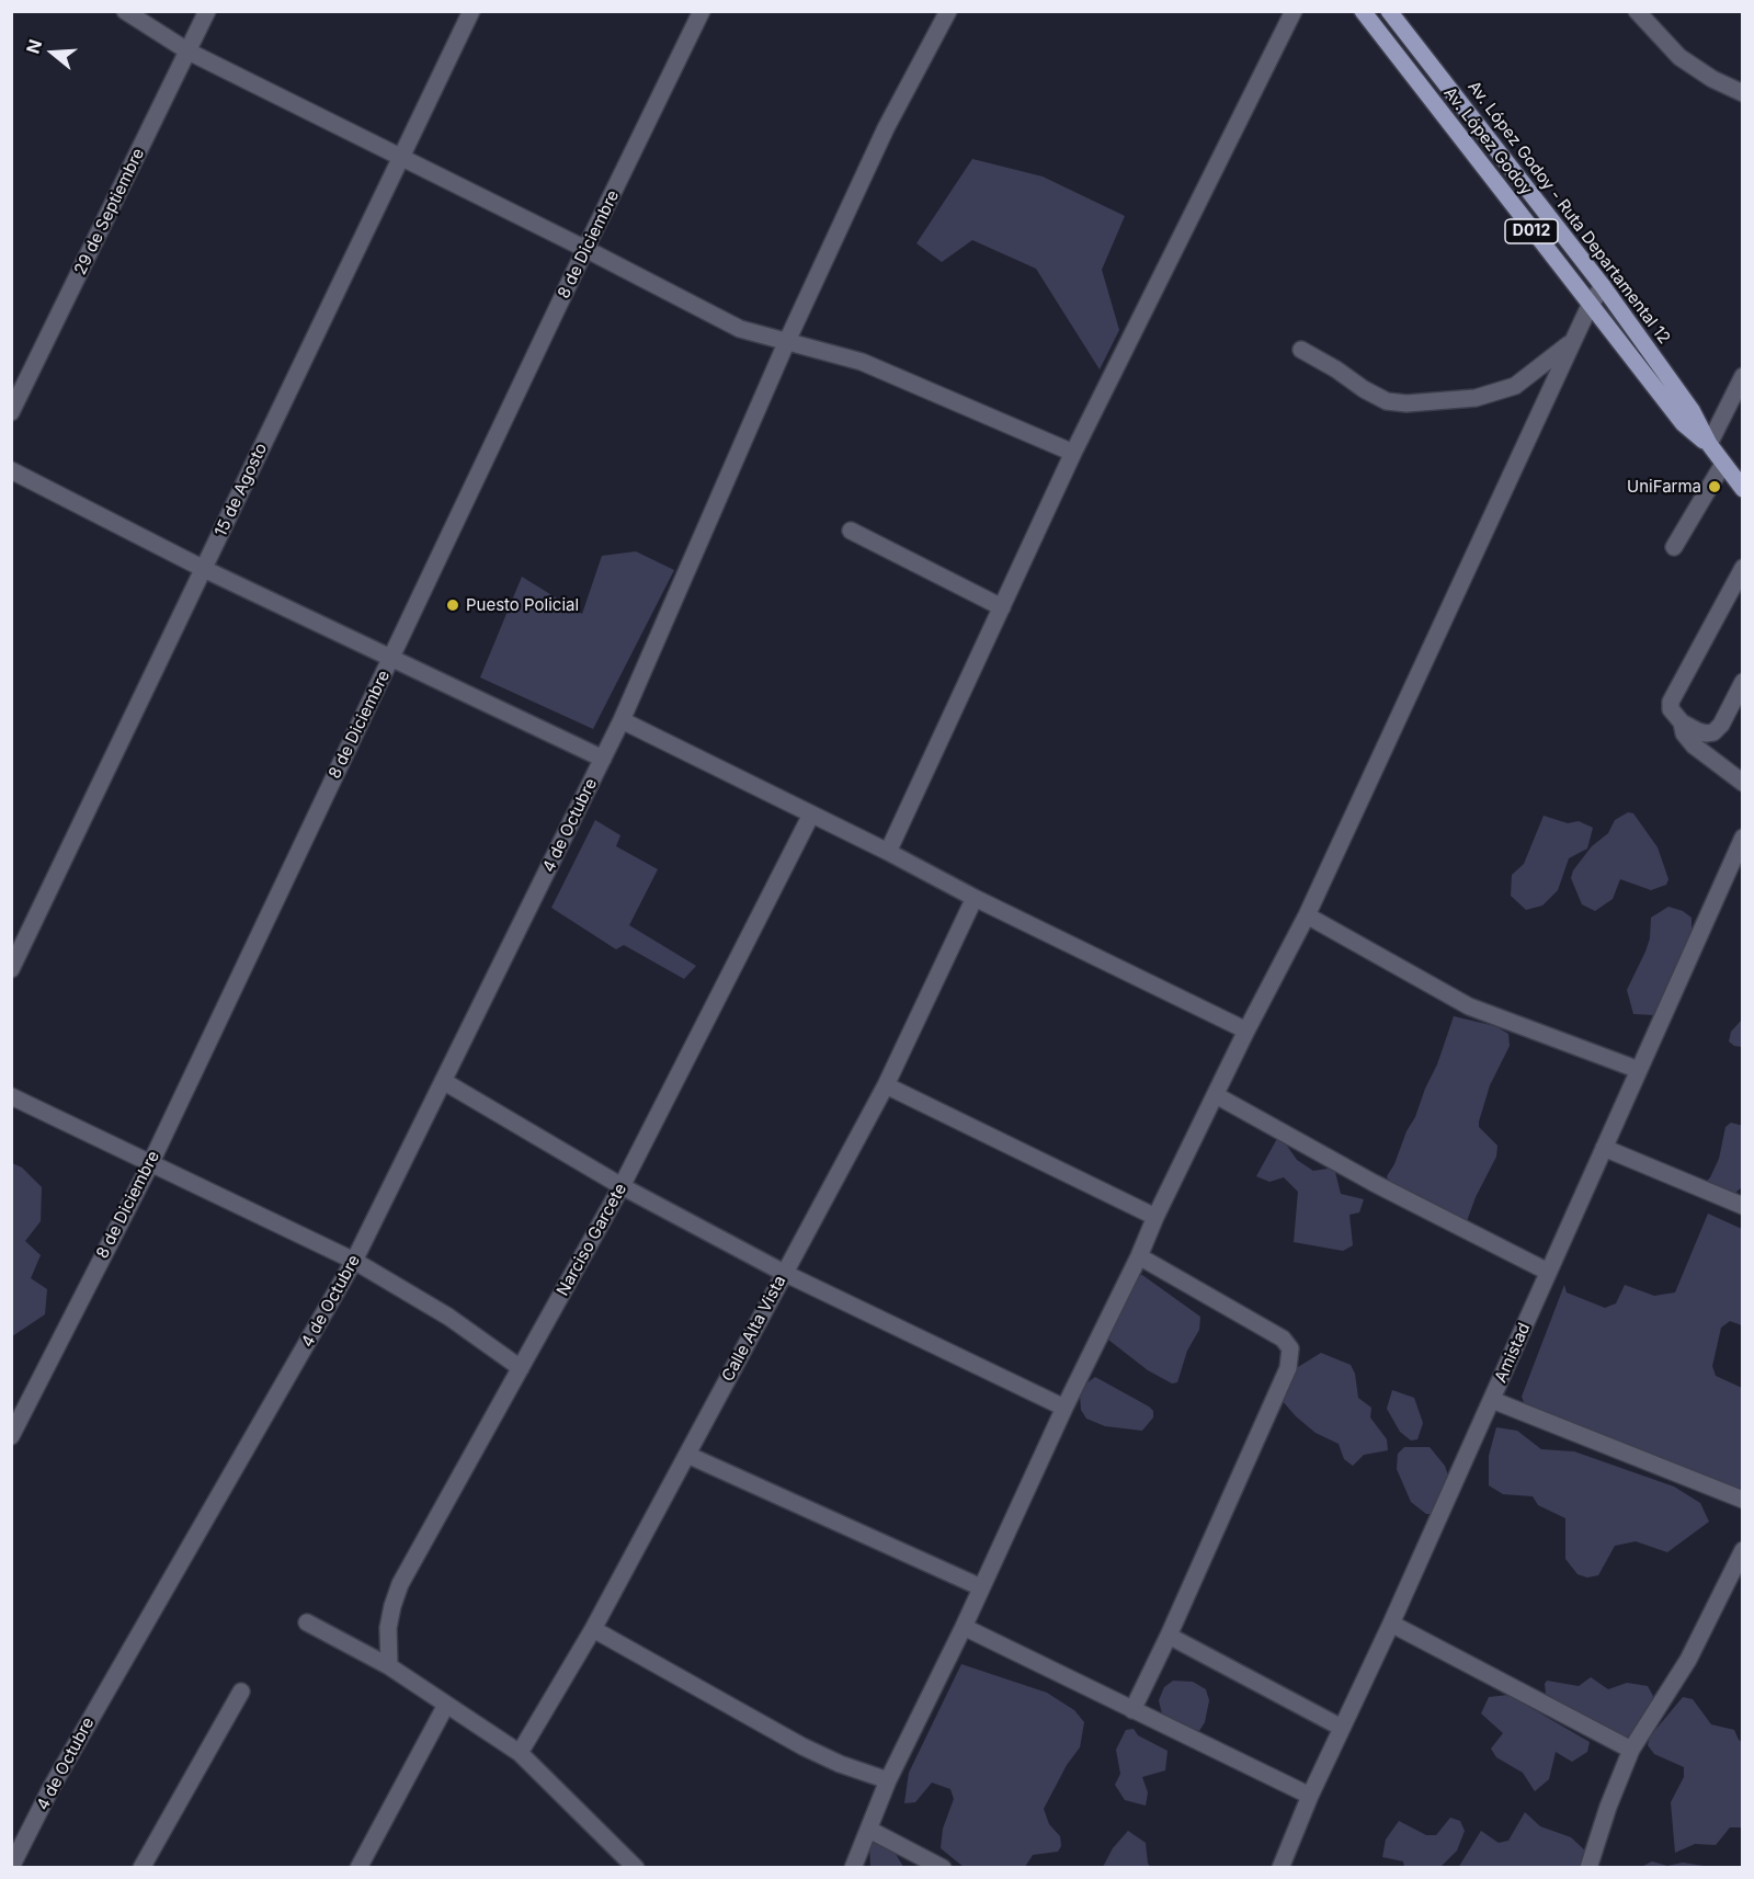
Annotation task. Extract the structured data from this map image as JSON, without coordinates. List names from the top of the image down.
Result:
{
  "streets": {
    "main road": ["Av. López Godoy", "Av. López Godoy - Ruta Departamental 12", "D012"],
    "street": [
      "29 de Septiembre",
      "8 de Diciembre",
      "15 de Agosto",
      "4 de Octubre",
      "Narciso Garcete",
      "Calle Alta Vista",
      "Amistad"
    ]
  },
  "crossings": [
    ["Av. López Godoy", "Av. López Godoy - Ruta Departamental 12"],
    ["Av. López Godoy", "D012"],
    ["Av. López Godoy - Ruta Departamental 12", "D012"]
  ],
  "places": ["UniFarma", "Puesto Policial"],
  "north": "left"
}
